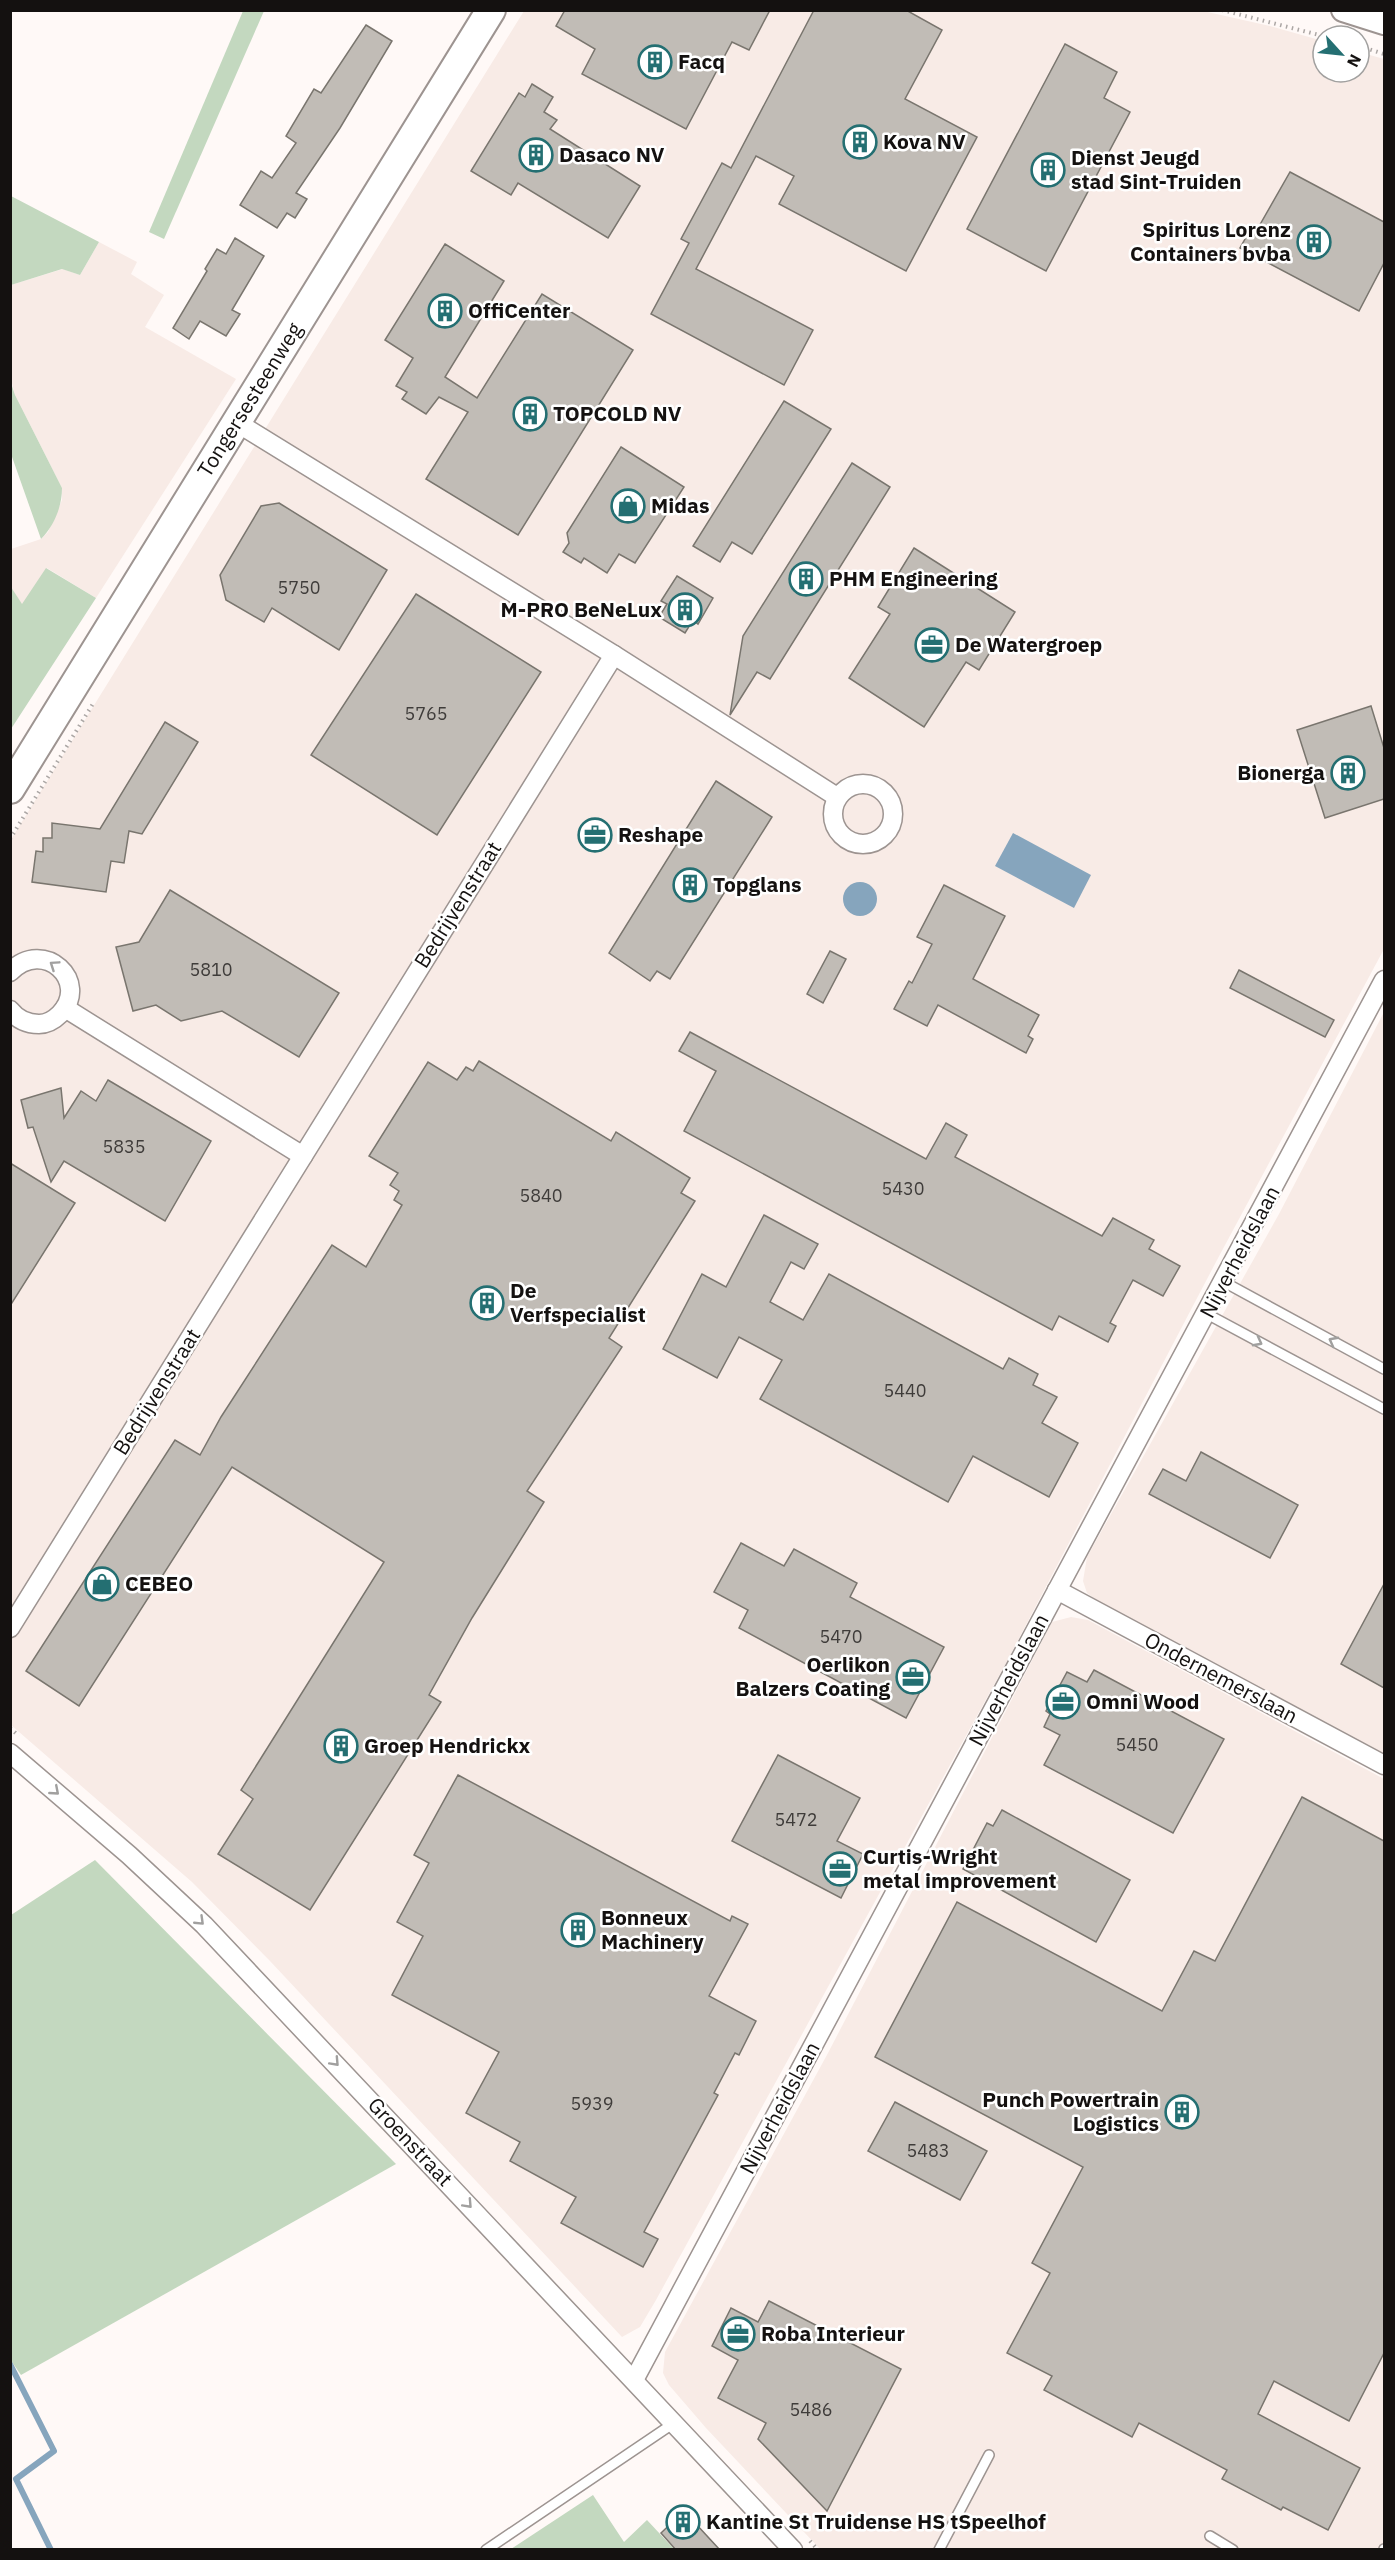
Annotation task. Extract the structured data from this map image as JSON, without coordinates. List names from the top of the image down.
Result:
{
  "streets": {
    "main road": ["Tongersesteenweg"],
    "street": [
      "Bedrijvenstraat",
      "Nijverheidslaan",
      "Ondernemerslaan",
      "Groenstraat"
    ]
  },
  "crossings": [
    ["Nijverheidslaan", "Ondernemerslaan"],
    ["Nijverheidslaan", "Groenstraat"]
  ],
  "one_way": ["Groenstraat"],
  "places": {
    "building": [
      "Facq",
      "Kova NV",
      "Dasaco NV",
      "Dienst Jeugd stad Sint-Truiden",
      "Spiritus Lorenz Containers bvba",
      "OffiCenter",
      "TOPCOLD NV",
      "PHM Engineering",
      "M-PRO BeNeLux",
      "Bionerga",
      "Topglans",
      "De Verfspecialist",
      "Groep Hendrickx",
      "Bonneux Machinery",
      "Punch Powertrain Logistics",
      "Kantine St Truidense HS tSpeelhof"
    ],
    "shop": ["Midas", "CEBEO"],
    "office": [
      "De Watergroep",
      "Reshape",
      "Oerlikon Balzers Coating",
      "Omni Wood",
      "Curtis-Wright metal improvement",
      "Roba Interieur"
    ]
  },
  "house_numbers": [
    "5750",
    "5765",
    "5810",
    "5835",
    "5430",
    "5840",
    "5440",
    "5470",
    "5450",
    "5472",
    "5939",
    "5483",
    "5486"
  ],
  "north": "bottom right"
}
